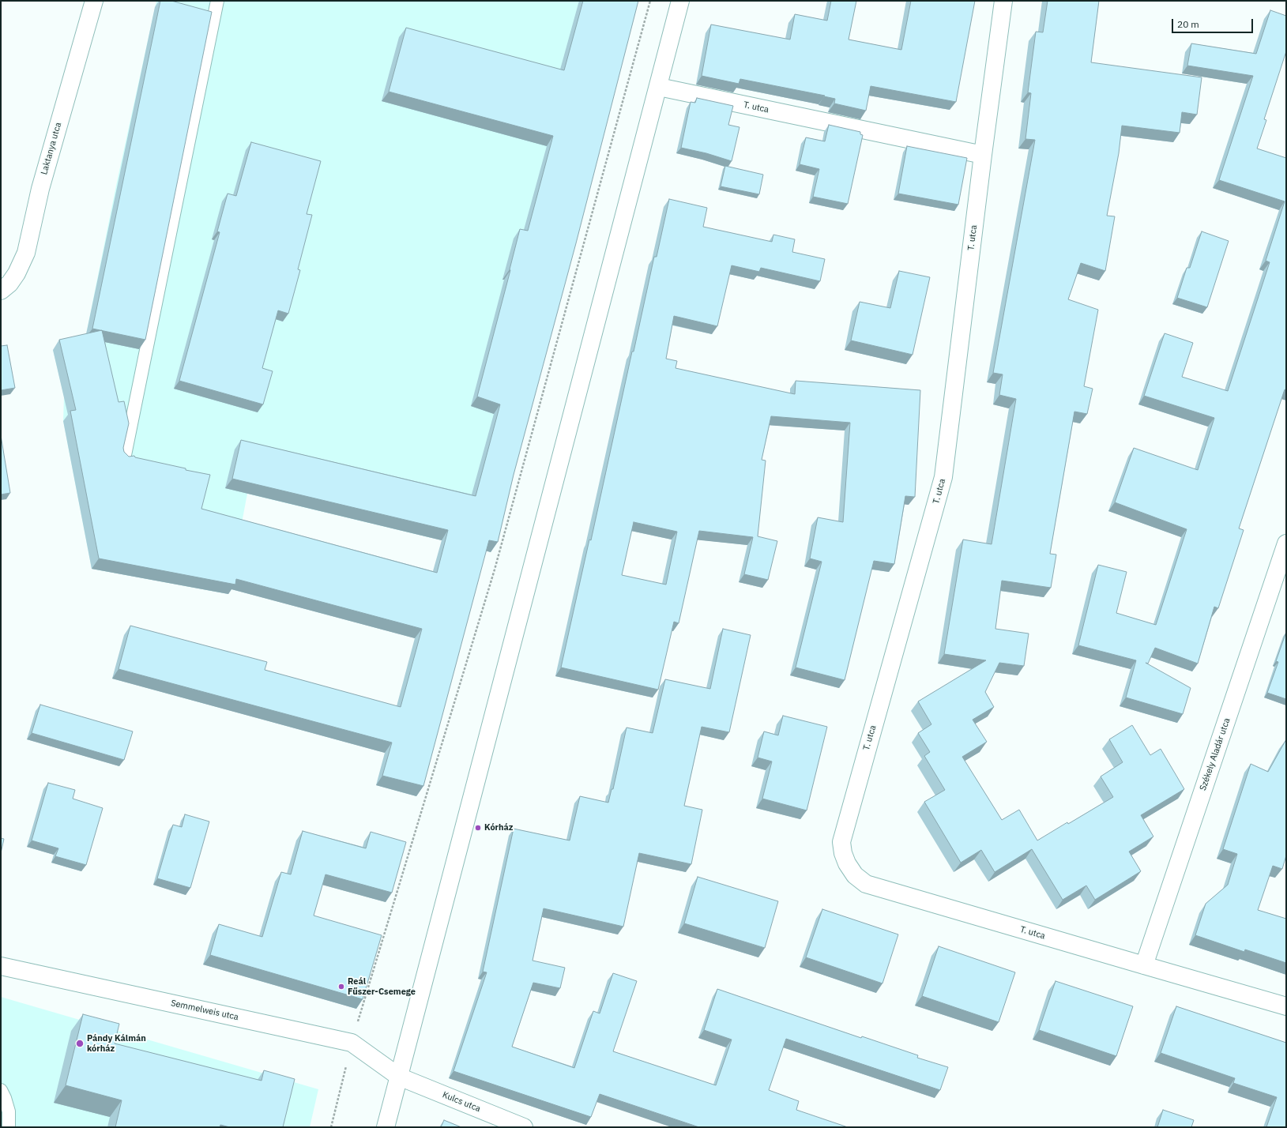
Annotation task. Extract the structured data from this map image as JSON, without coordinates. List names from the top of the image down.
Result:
{
  "streets": {
    "street": [
      "T. utca",
      "Laktanya utca",
      "Székely Aladár utca",
      "Semmelweis utca",
      "Kulcs utca"
    ]
  },
  "crossings": [
    ["T. utca", "Székely Aladár utca"],
    ["Semmelweis utca", "Kulcs utca"]
  ],
  "places": ["Kórház", "Reál Fűszer-Csemege", "Pándy Kálmán kórház"],
  "scale_bar": "20 m"
}
